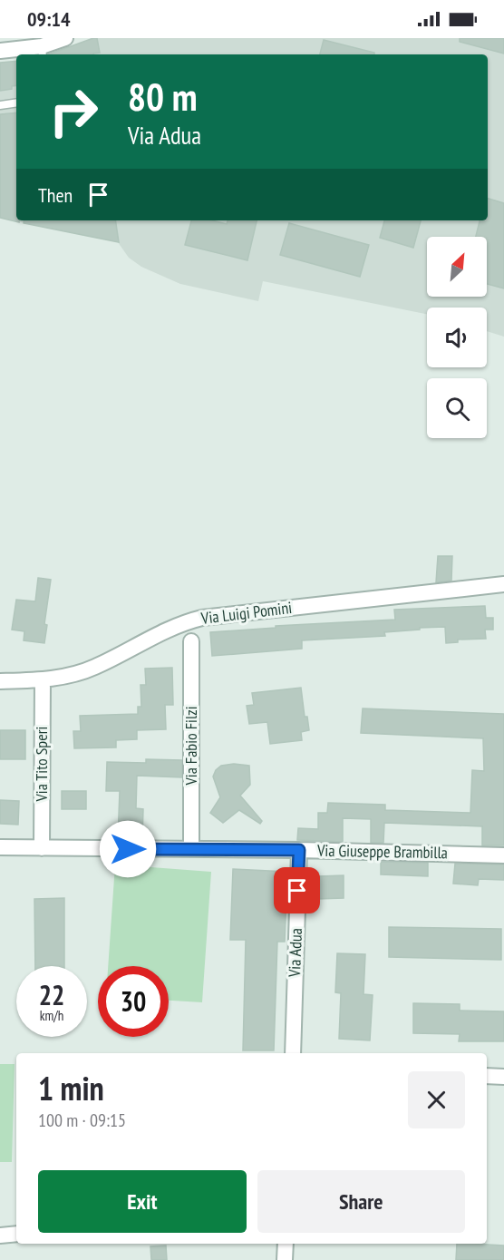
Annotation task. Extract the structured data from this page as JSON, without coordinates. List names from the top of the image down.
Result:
{
  "streets": {
    "street": [
      "Via Luigi Pomini",
      "Via Fabio Filzi",
      "Via Tito Speri",
      "Via Giuseppe Brambilla",
      "Via Adua"
    ]
  },
  "crossings": [
    ["Via Luigi Pomini", "Via Tito Speri"],
    ["Via Fabio Filzi", "Via Giuseppe Brambilla"],
    ["Via Tito Speri", "Via Giuseppe Brambilla"],
    ["Via Giuseppe Brambilla", "Via Adua"]
  ],
  "north": "top right",
  "page": {
    "status": "09:14",
    "turn": ["80 m", "Via Adua"],
    "then": "Then",
    "speed": "22 km/h",
    "limit": "30",
    "heading": ["1 min", "100 m · 09:15"],
    "buttons": ["Exit", "Share"]
  }
}
